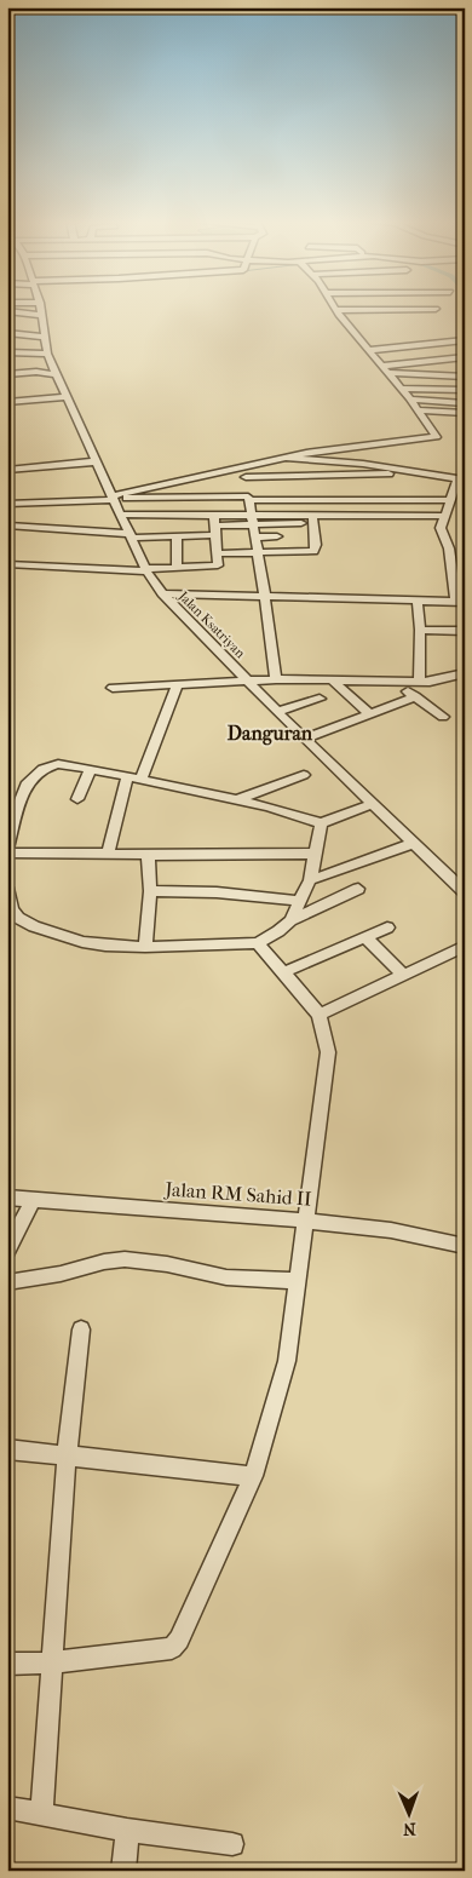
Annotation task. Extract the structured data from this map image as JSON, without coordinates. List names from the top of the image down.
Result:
{
  "streets": {
    "street": ["Jalan Ksatriyan", "Jalan RM Sahid II"]
  },
  "districts": ["Danguran"],
  "north": "bottom"
}
